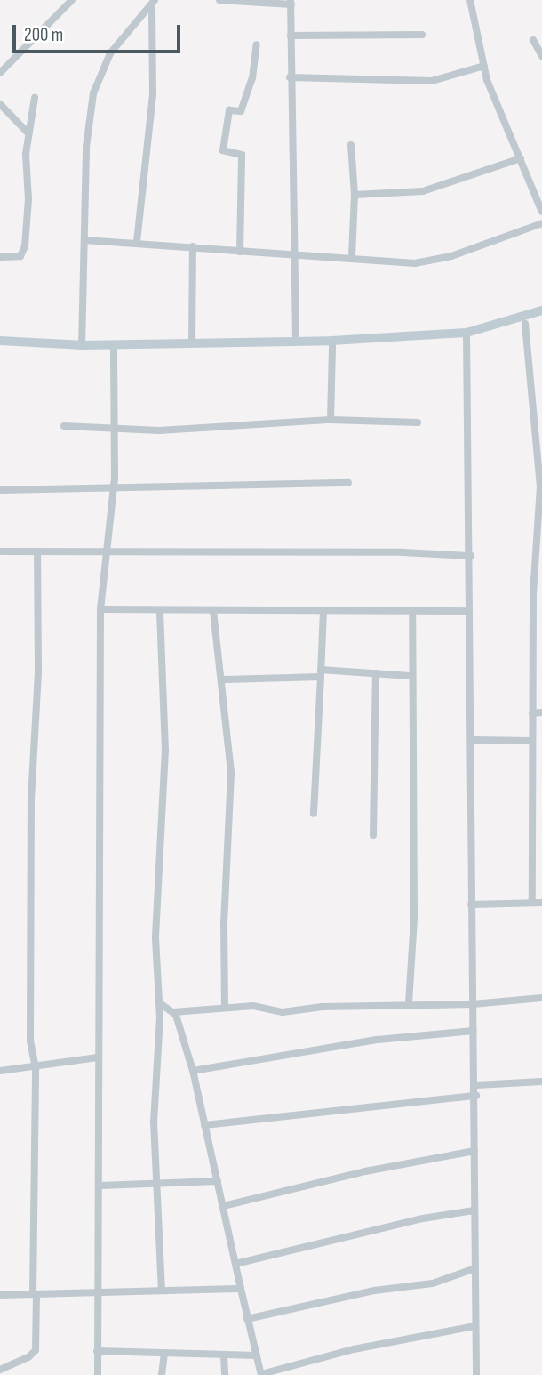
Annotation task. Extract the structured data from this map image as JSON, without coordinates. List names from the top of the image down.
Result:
{
  "scale_bar": "200 m"
}
